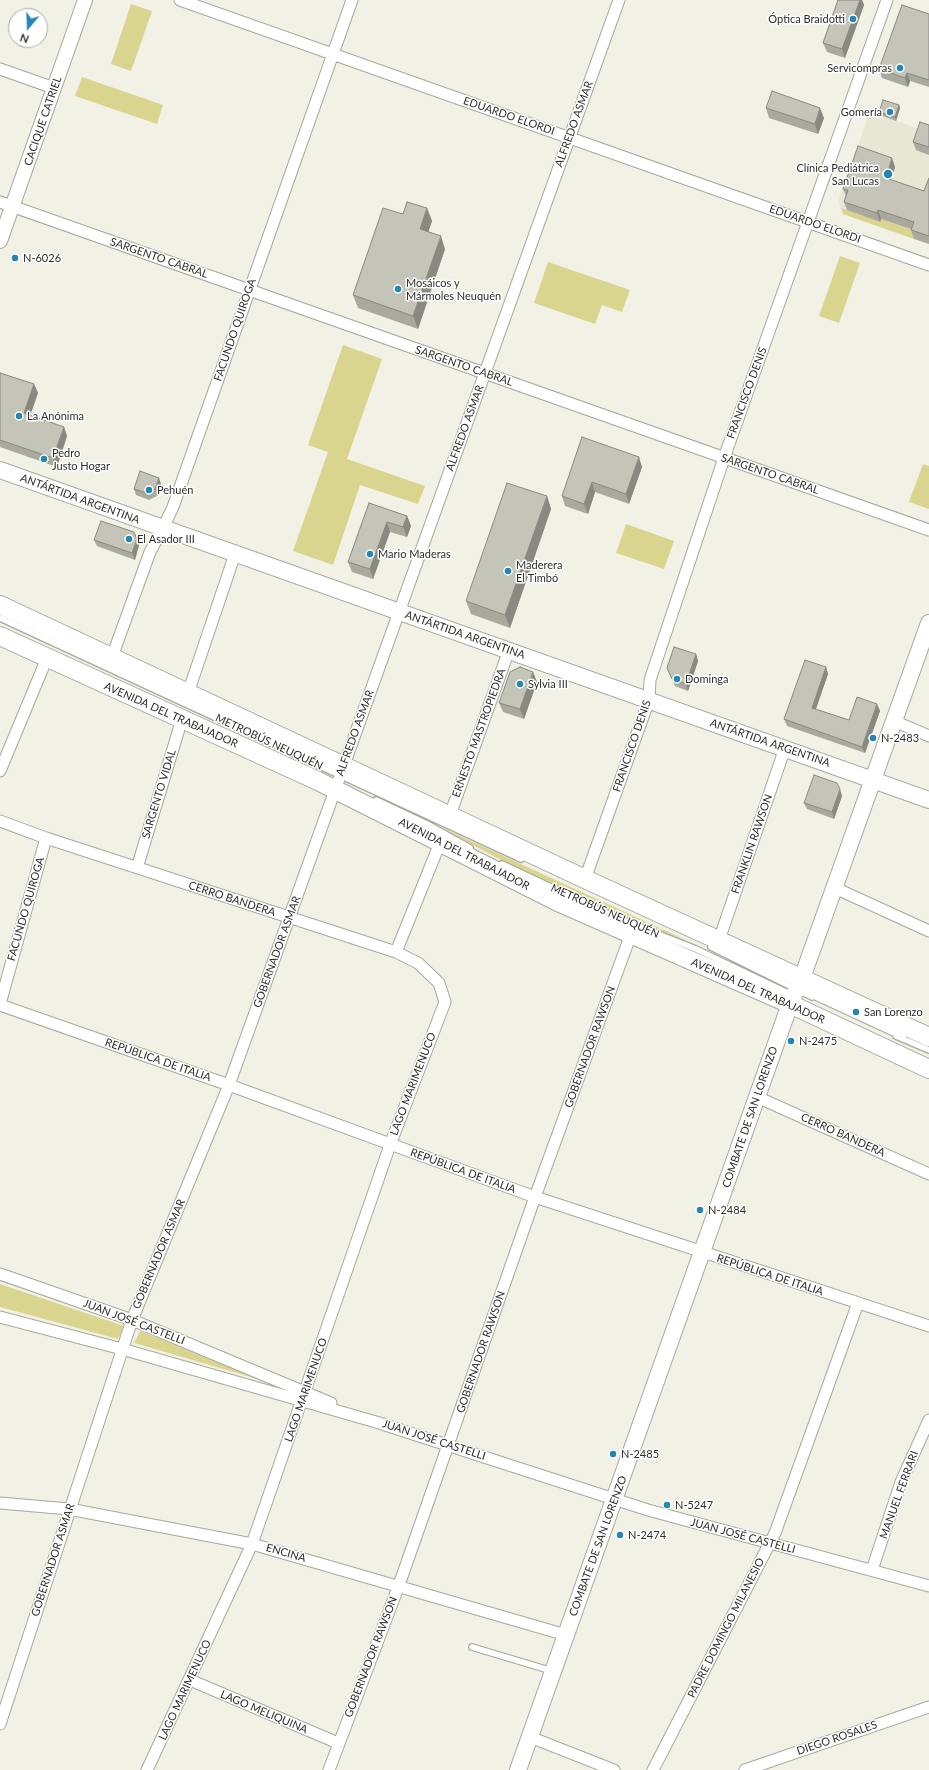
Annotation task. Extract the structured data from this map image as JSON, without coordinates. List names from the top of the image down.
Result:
{
  "streets": {
    "main road": ["ANTÁRTIDA ARGENTINA", "AVENIDA DEL TRABAJADOR", "COMBATE DE SAN LORENZO"],
    "street": [
      "EDUARDO ELORDI",
      "CACIQUE CATRIEL",
      "ALFREDO ASMAR",
      "SARGENTO CABRAL",
      "FACUNDO QUIROGA",
      "FRANCISCO DENIS",
      "ERNESTO MASTROPIEDRA",
      "SARGENTO VIDAL",
      "FRANKLIN RAWSON",
      "CERRO BANDERA",
      "GOBERNADOR ASMAR",
      "GOBERNADOR RAWSON",
      "REPÚBLICA DE ITALIA",
      "LAGO MARIMENUCO",
      "JUAN JOSÉ CASTELLI",
      "MANUEL FERRARI",
      "ENCINA",
      "PADRE DOMINGO MILANESIO",
      "LAGO MELIQUINA",
      "DIEGO ROSALES"
    ],
    "lane": ["METROBÚS NEUQUÉN"]
  },
  "crossings": [
    ["EDUARDO ELORDI", "ALFREDO ASMAR"],
    ["EDUARDO ELORDI", "FACUNDO QUIROGA"],
    ["EDUARDO ELORDI", "FRANCISCO DENIS"],
    ["CACIQUE CATRIEL", "SARGENTO CABRAL"],
    ["ALFREDO ASMAR", "SARGENTO CABRAL"],
    ["ALFREDO ASMAR", "ANTÁRTIDA ARGENTINA"],
    ["ALFREDO ASMAR", "AVENIDA DEL TRABAJADOR"],
    ["ALFREDO ASMAR", "METROBÚS NEUQUÉN"],
    ["ALFREDO ASMAR", "GOBERNADOR ASMAR"],
    ["SARGENTO CABRAL", "FACUNDO QUIROGA"],
    ["SARGENTO CABRAL", "FRANCISCO DENIS"],
    ["FACUNDO QUIROGA", "ANTÁRTIDA ARGENTINA"],
    ["FACUNDO QUIROGA", "AVENIDA DEL TRABAJADOR"],
    ["FACUNDO QUIROGA", "CERRO BANDERA"],
    ["FACUNDO QUIROGA", "REPÚBLICA DE ITALIA"],
    ["FRANCISCO DENIS", "ANTÁRTIDA ARGENTINA"],
    ["FRANCISCO DENIS", "AVENIDA DEL TRABAJADOR"],
    ["ANTÁRTIDA ARGENTINA", "ERNESTO MASTROPIEDRA"],
    ["ANTÁRTIDA ARGENTINA", "FRANKLIN RAWSON"],
    ["ANTÁRTIDA ARGENTINA", "COMBATE DE SAN LORENZO"],
    ["AVENIDA DEL TRABAJADOR", "ERNESTO MASTROPIEDRA"],
    ["AVENIDA DEL TRABAJADOR", "METROBÚS NEUQUÉN"],
    ["AVENIDA DEL TRABAJADOR", "SARGENTO VIDAL"],
    ["AVENIDA DEL TRABAJADOR", "FRANKLIN RAWSON"],
    ["AVENIDA DEL TRABAJADOR", "GOBERNADOR ASMAR"],
    ["AVENIDA DEL TRABAJADOR", "GOBERNADOR RAWSON"],
    ["AVENIDA DEL TRABAJADOR", "COMBATE DE SAN LORENZO"],
    ["METROBÚS NEUQUÉN", "GOBERNADOR ASMAR"],
    ["METROBÚS NEUQUÉN", "COMBATE DE SAN LORENZO"],
    ["SARGENTO VIDAL", "CERRO BANDERA"],
    ["CERRO BANDERA", "GOBERNADOR ASMAR"],
    ["CERRO BANDERA", "LAGO MARIMENUCO"],
    ["CERRO BANDERA", "COMBATE DE SAN LORENZO"],
    ["GOBERNADOR ASMAR", "REPÚBLICA DE ITALIA"],
    ["GOBERNADOR ASMAR", "JUAN JOSÉ CASTELLI"],
    ["GOBERNADOR ASMAR", "ENCINA"],
    ["GOBERNADOR RAWSON", "REPÚBLICA DE ITALIA"],
    ["GOBERNADOR RAWSON", "JUAN JOSÉ CASTELLI"],
    ["GOBERNADOR RAWSON", "ENCINA"],
    ["GOBERNADOR RAWSON", "LAGO MELIQUINA"],
    ["REPÚBLICA DE ITALIA", "LAGO MARIMENUCO"],
    ["REPÚBLICA DE ITALIA", "COMBATE DE SAN LORENZO"],
    ["REPÚBLICA DE ITALIA", "PADRE DOMINGO MILANESIO"],
    ["LAGO MARIMENUCO", "JUAN JOSÉ CASTELLI"],
    ["LAGO MARIMENUCO", "ENCINA"],
    ["LAGO MARIMENUCO", "LAGO MELIQUINA"],
    ["COMBATE DE SAN LORENZO", "JUAN JOSÉ CASTELLI"],
    ["COMBATE DE SAN LORENZO", "ENCINA"],
    ["JUAN JOSÉ CASTELLI", "MANUEL FERRARI"],
    ["JUAN JOSÉ CASTELLI", "PADRE DOMINGO MILANESIO"]
  ],
  "places": [
    "Óptica Braidotti",
    "Servicompras",
    "Gomería",
    "Clínica Pediátrica San Lucas",
    "N-6026",
    "Mosáicos y Mármoles Neuquén",
    "La Anónima",
    "Pedro Justo Hogar",
    "Pehuén",
    "El Asador III",
    "Mario Maderas",
    "Maderera El Timbó",
    "Dominga",
    "Sylvia III",
    "N-2483",
    "San Lorenzo",
    "N-2475",
    "N-2484",
    "N-2485",
    "N-5247",
    "N-2474"
  ],
  "north": "bottom"
}
